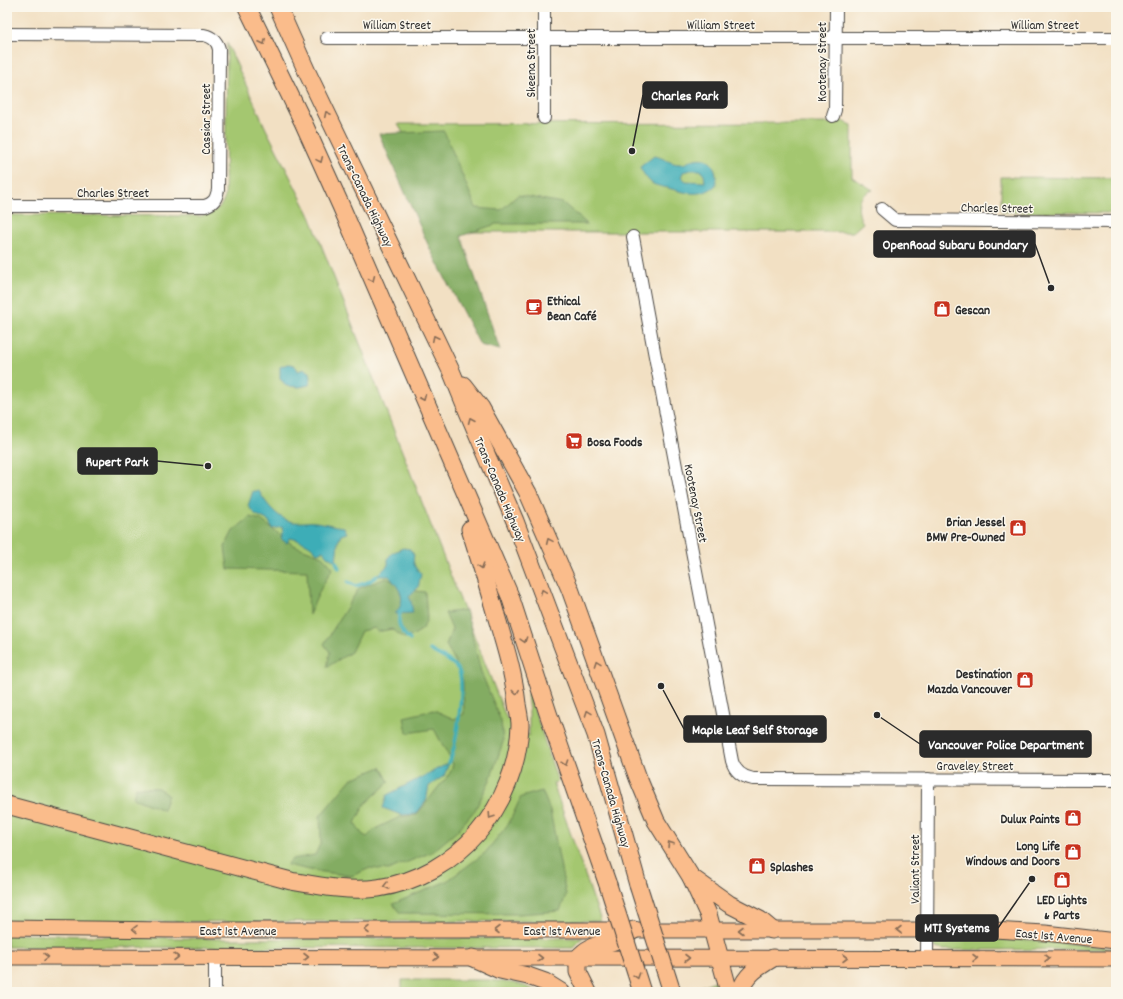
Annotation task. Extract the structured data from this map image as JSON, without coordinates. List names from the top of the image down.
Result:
{
  "streets": {
    "highway": ["Trans-Canada Highway"],
    "main road": ["East 1st Avenue"],
    "street": [
      "William Street",
      "Kootenay Street",
      "Skeena Street",
      "Cassiar Street",
      "Charles Street",
      "Graveley Street",
      "Valiant Street"
    ]
  },
  "crossings": [
    ["William Street", "Kootenay Street"],
    ["William Street", "Skeena Street"],
    ["Kootenay Street", "Graveley Street"],
    ["Cassiar Street", "Charles Street"],
    ["Graveley Street", "Valiant Street"],
    ["Valiant Street", "East 1st Avenue"]
  ],
  "places": {
    "other": [
      "Charles Park",
      "OpenRoad Subaru Boundary",
      "Rupert Park",
      "Maple Leaf Self Storage",
      "Vancouver Police Department",
      "MTI Systems"
    ],
    "cafe": ["Ethical Bean Café"],
    "shop": [
      "Gescan",
      "Brian Jessel BMW Pre-Owned",
      "Destination Mazda Vancouver",
      "Dulux Paints",
      "Long Life Windows and Doors",
      "Splashes",
      "LED Lights & Parts"
    ],
    "supermarket": ["Bosa Foods"]
  }
}
